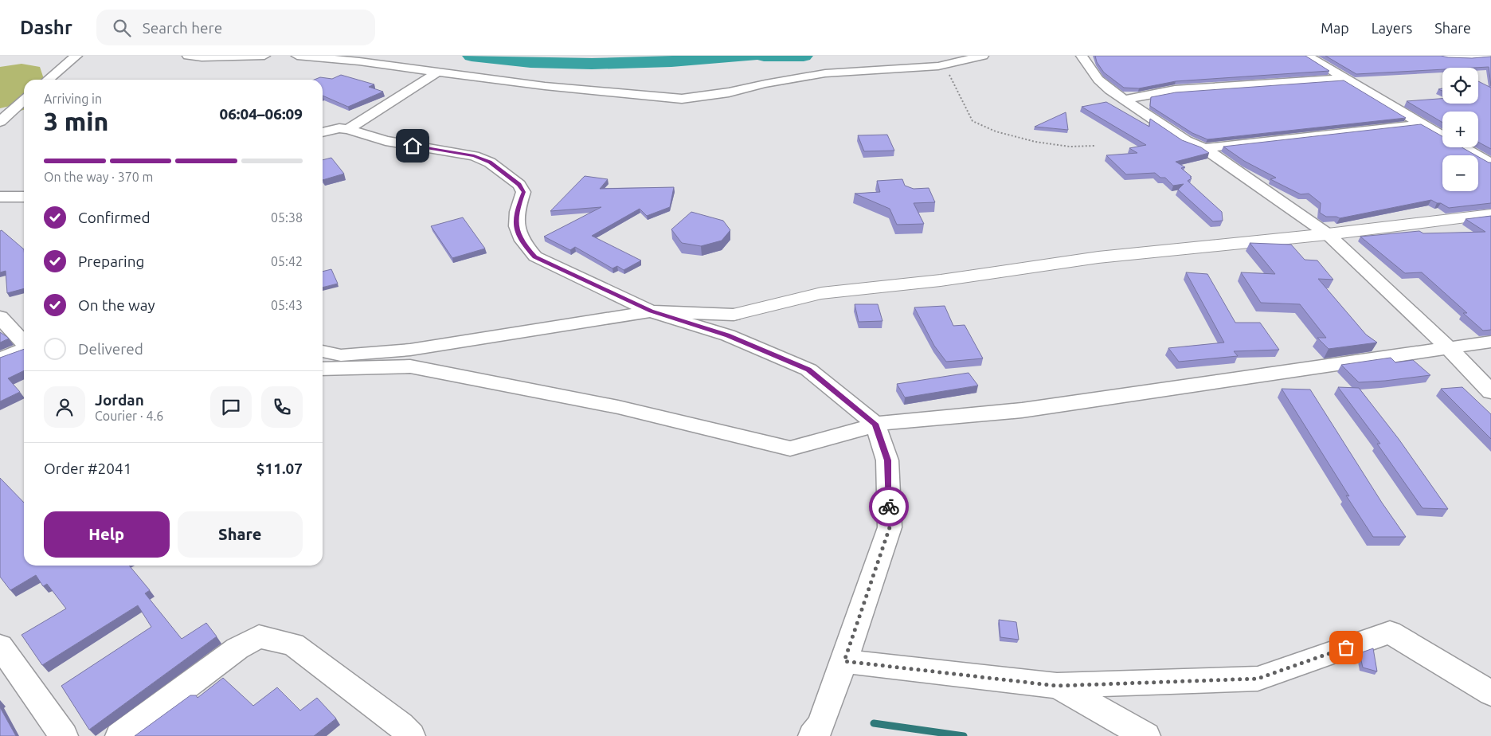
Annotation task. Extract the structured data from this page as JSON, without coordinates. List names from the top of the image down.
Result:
{
  "page": {
    "header": "Dashr",
    "search": "Search here",
    "nav": ["Map", "Layers", "Share"],
    "map_buttons": ["+", "−"],
    "heading": ["3 min", "Arriving in", "06:04–06:09"],
    "panel": [
      "Jordan",
      "Courier · 4.6",
      "Order #2041",
      "$11.07"
    ],
    "bar": "On the way · 370 m",
    "list": [
      ["Confirmed", "05:38"],
      ["Preparing", "05:42"],
      ["On the way", "05:43"],
      "Delivered"
    ],
    "buttons": ["Help", "Share"]
  }
}
